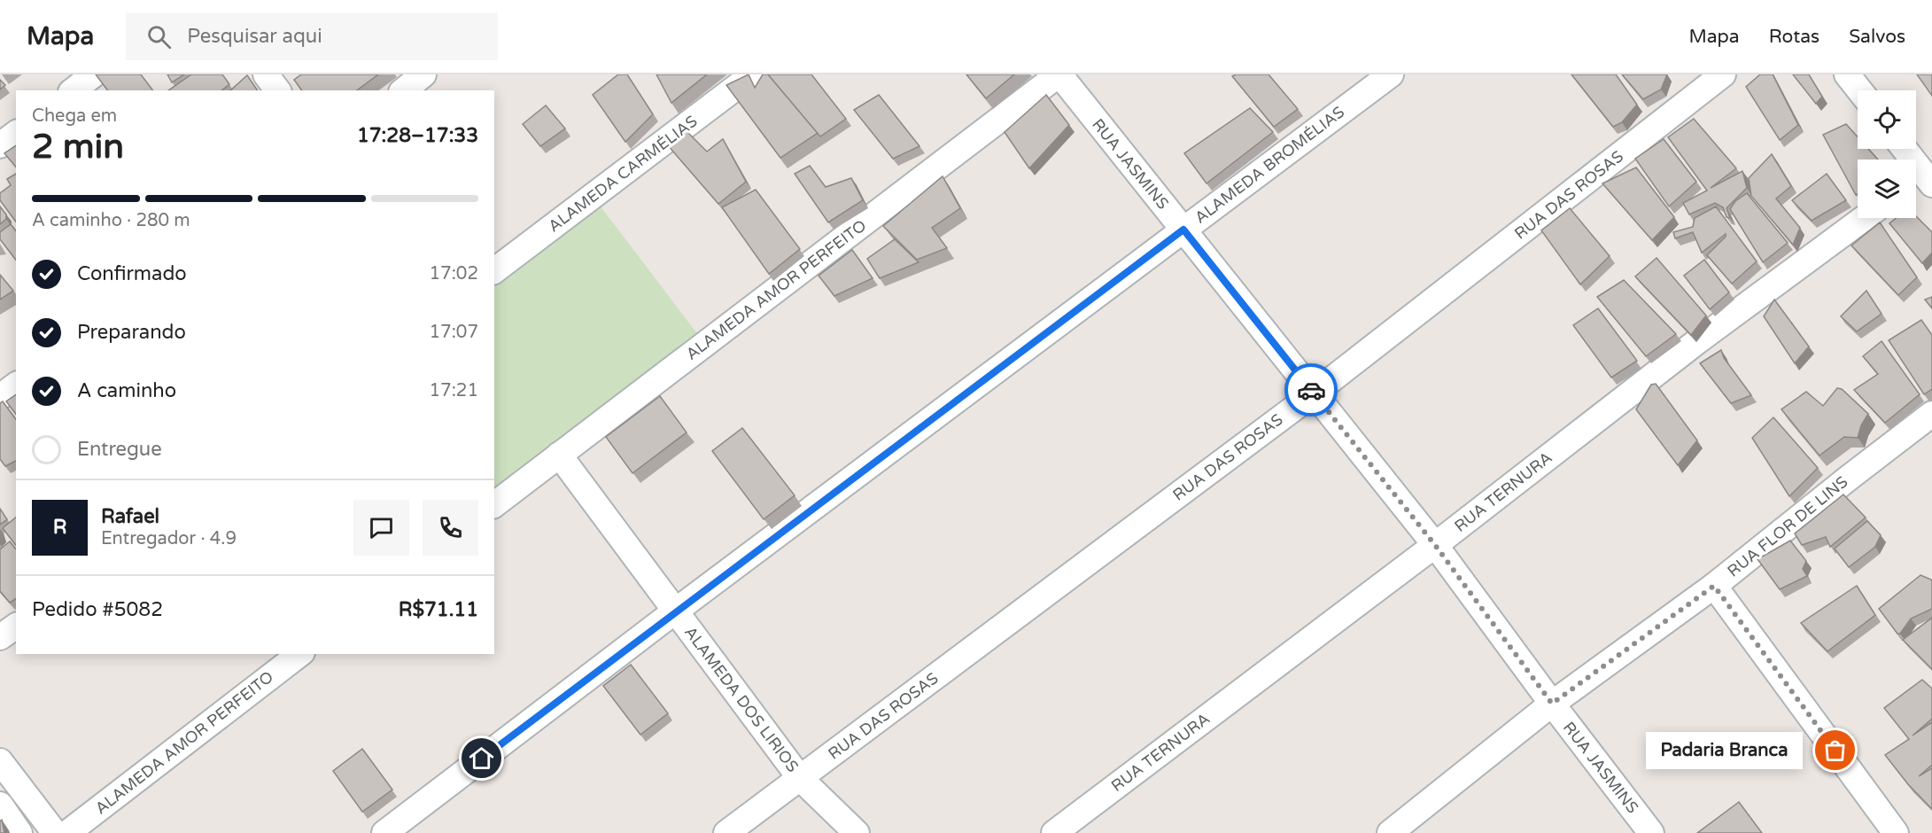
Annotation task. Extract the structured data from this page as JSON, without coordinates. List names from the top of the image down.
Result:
{
  "streets": {
    "street": [
      "RUA JASMINS",
      "ALAMEDA BROMÉLIAS",
      "ALAMEDA CARMÉLIAS",
      "RUA DAS ROSAS",
      "ALAMEDA AMOR PERFEITO",
      "RUA TERNURA",
      "RUA FLOR DE LINS",
      "ALAMEDA DOS LIRIOS"
    ]
  },
  "crossings": [
    ["RUA JASMINS", "ALAMEDA BROMÉLIAS"],
    ["RUA JASMINS", "RUA DAS ROSAS"],
    ["RUA JASMINS", "ALAMEDA AMOR PERFEITO"],
    ["RUA JASMINS", "RUA TERNURA"],
    ["RUA JASMINS", "RUA FLOR DE LINS"],
    ["ALAMEDA BROMÉLIAS", "ALAMEDA DOS LIRIOS"],
    ["RUA DAS ROSAS", "ALAMEDA DOS LIRIOS"],
    ["ALAMEDA AMOR PERFEITO", "ALAMEDA DOS LIRIOS"]
  ],
  "places": ["Padaria Branca"],
  "page": {
    "header": "Mapa",
    "search": "Pesquisar aqui",
    "nav": ["Mapa", "Rotas", "Salvos"],
    "heading": ["2 min", "Chega em", "17:28–17:33"],
    "panel": [
      "Rafael",
      "Entregador · 4.9",
      "Pedido #5082",
      "R$71.11"
    ],
    "bar": "A caminho · 280 m",
    "list": [
      ["Confirmado", "17:02"],
      ["Preparando", "17:07"],
      ["A caminho", "17:21"],
      "Entregue"
    ],
    "round": "R",
    "bubble": "Padaria Branca"
  }
}
